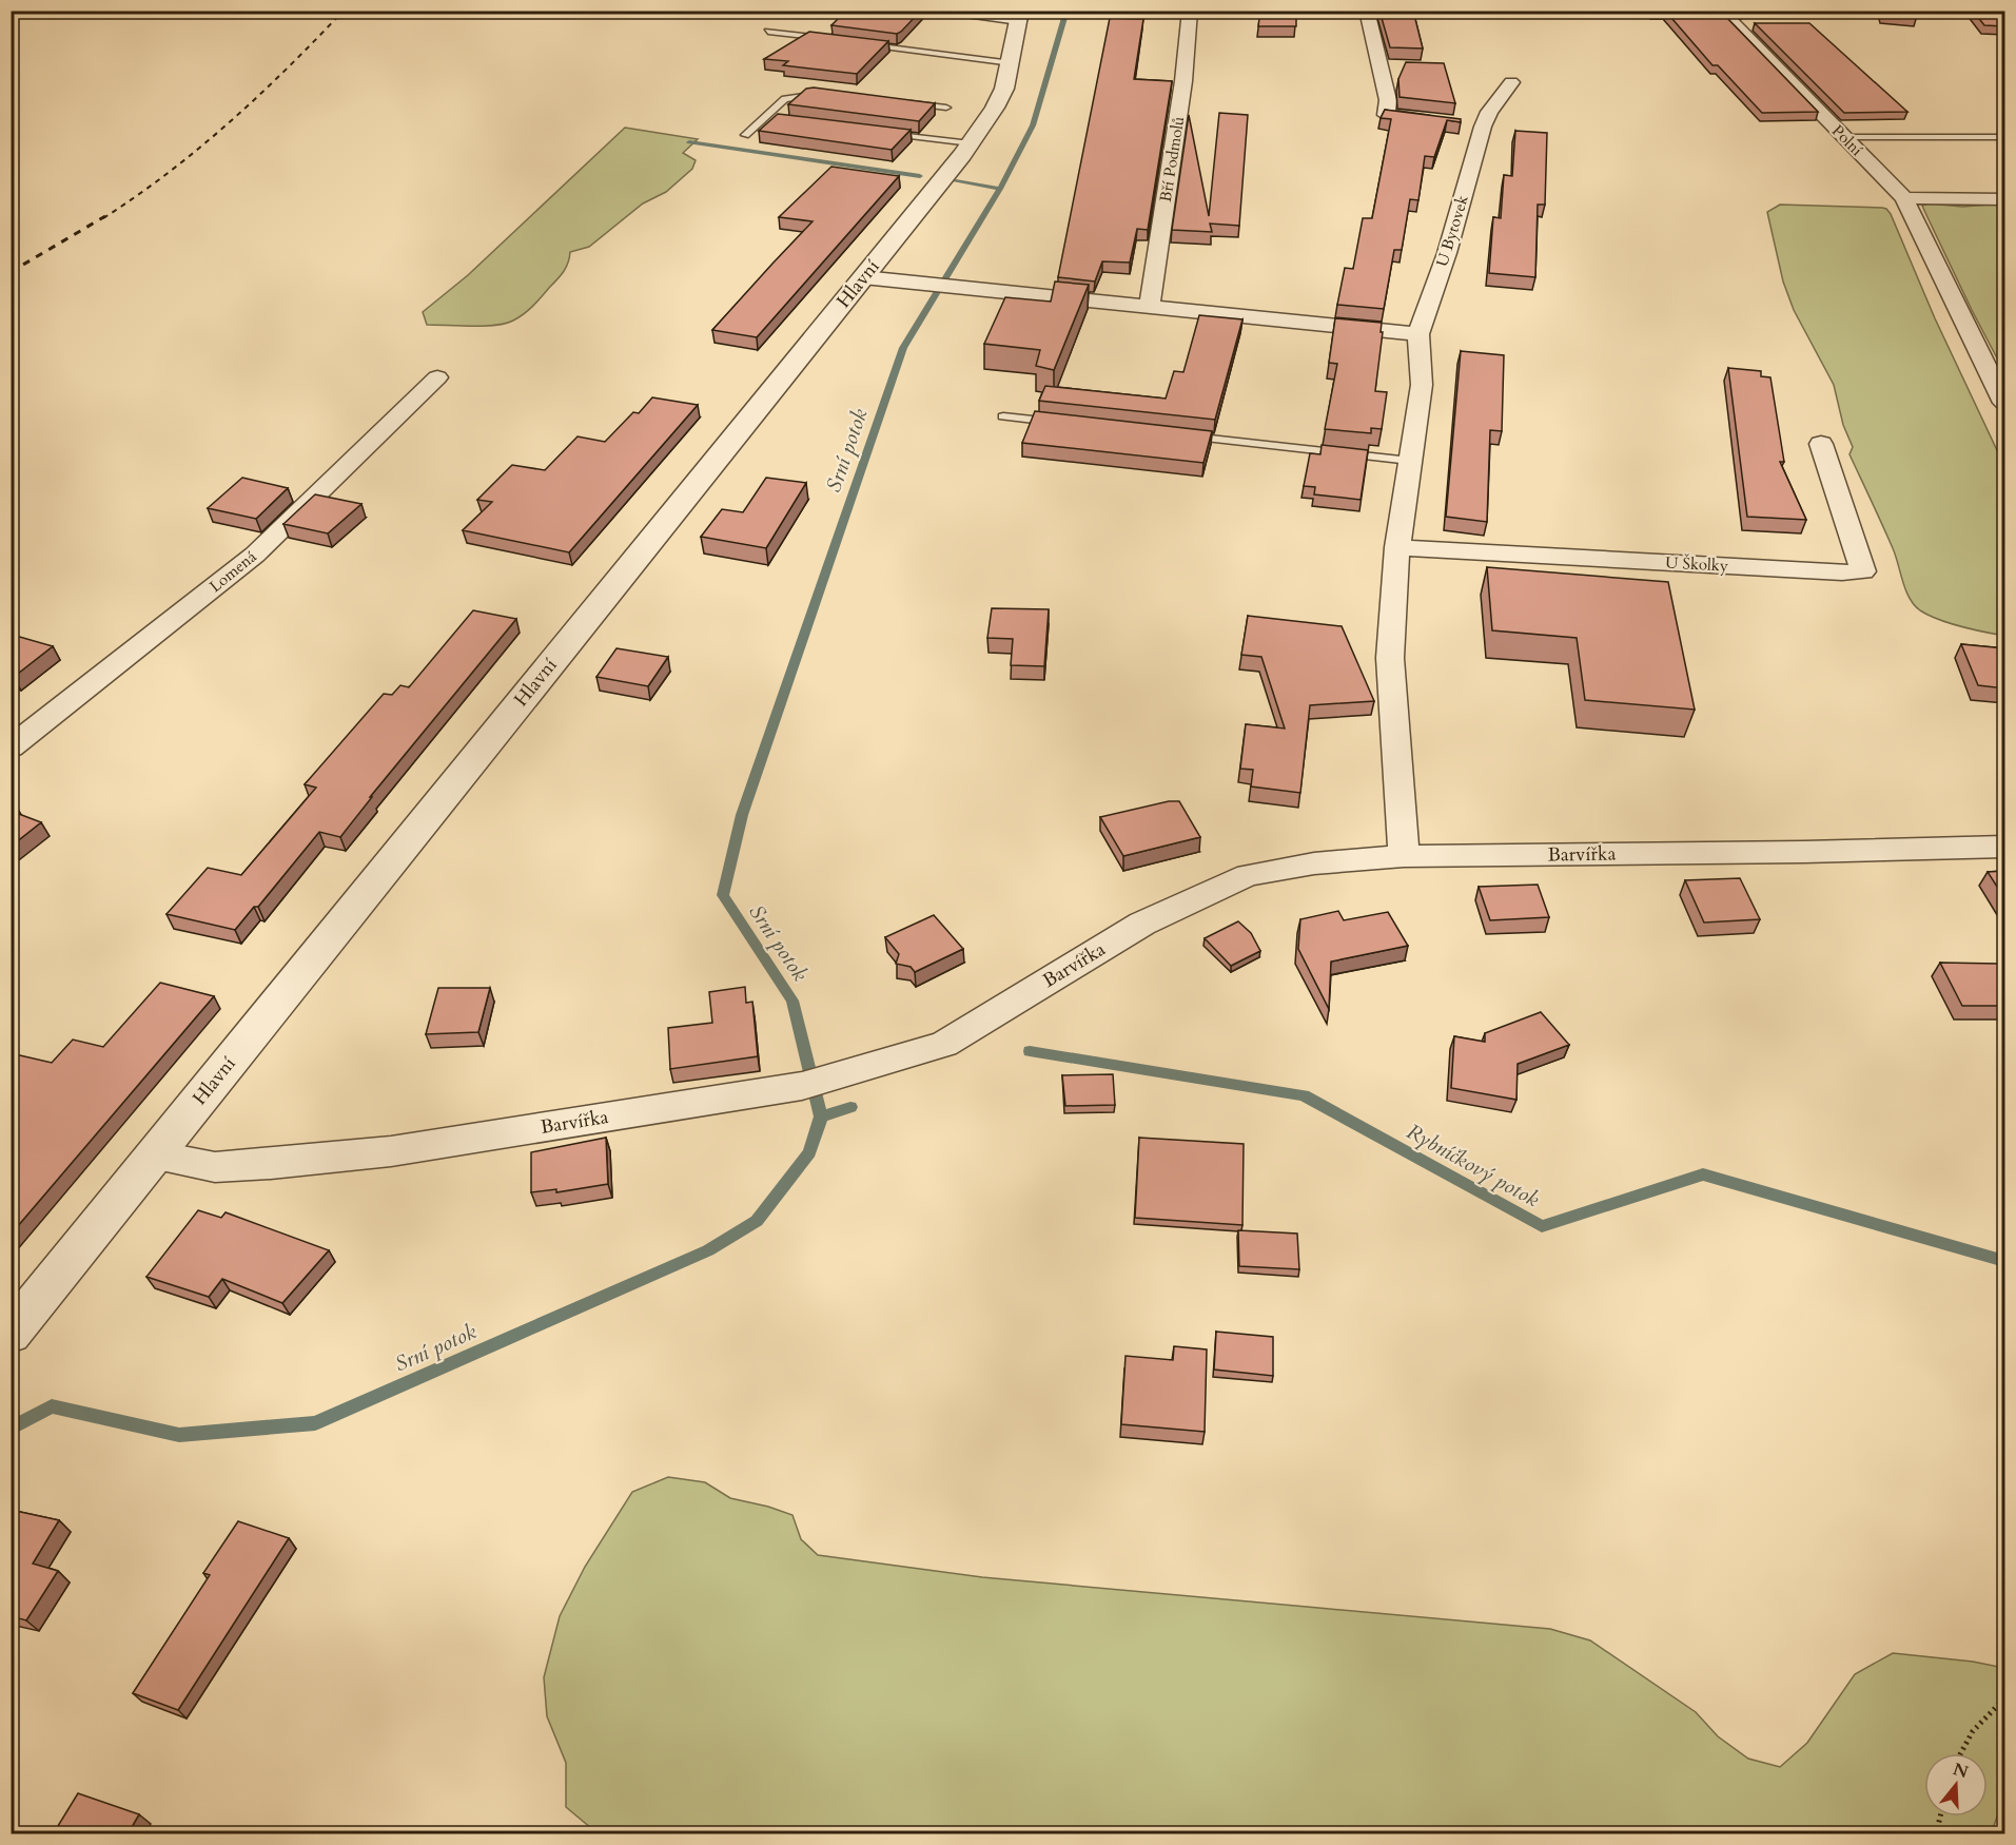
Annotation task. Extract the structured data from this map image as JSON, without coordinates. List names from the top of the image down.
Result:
{
  "streets": {
    "street": [
      "Polní",
      "Bří Podmolů",
      "U Bytovek",
      "Hlavní",
      "U Školky",
      "Lomená",
      "Barvířka"
    ]
  },
  "crossings": [
    ["Hlavní", "Barvířka"]
  ],
  "water": ["Srní potok", "Rybníčkový potok"],
  "north": "top"
}
